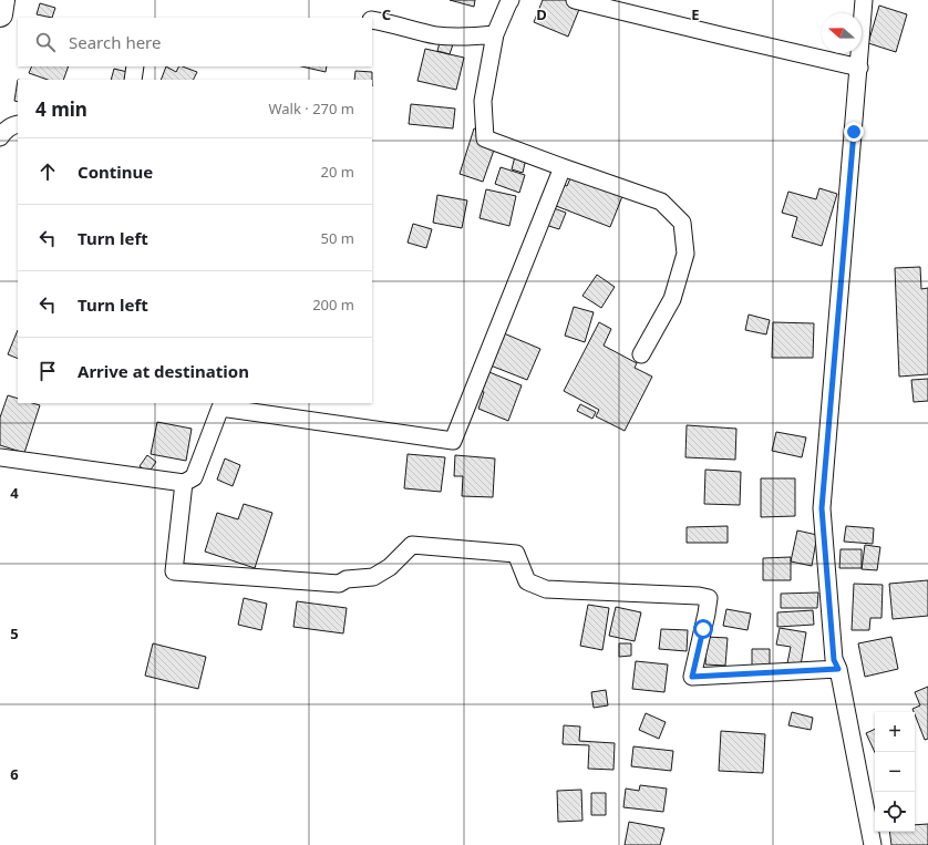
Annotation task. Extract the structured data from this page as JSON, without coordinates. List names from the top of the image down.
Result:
{
  "north": "left",
  "page": {
    "search": "Search here",
    "heading": ["4 min", "Walk · 270 m"],
    "list": [
      ["Continue", "20 m"],
      ["Turn left", "50 m"],
      ["Turn left", "200 m"],
      "Arrive at destination"
    ],
    "map_buttons": ["+", "−"]
  },
  "grid": {
    "columns": ["C", "D", "E"],
    "rows": ["4", "5", "6"]
  }
}
